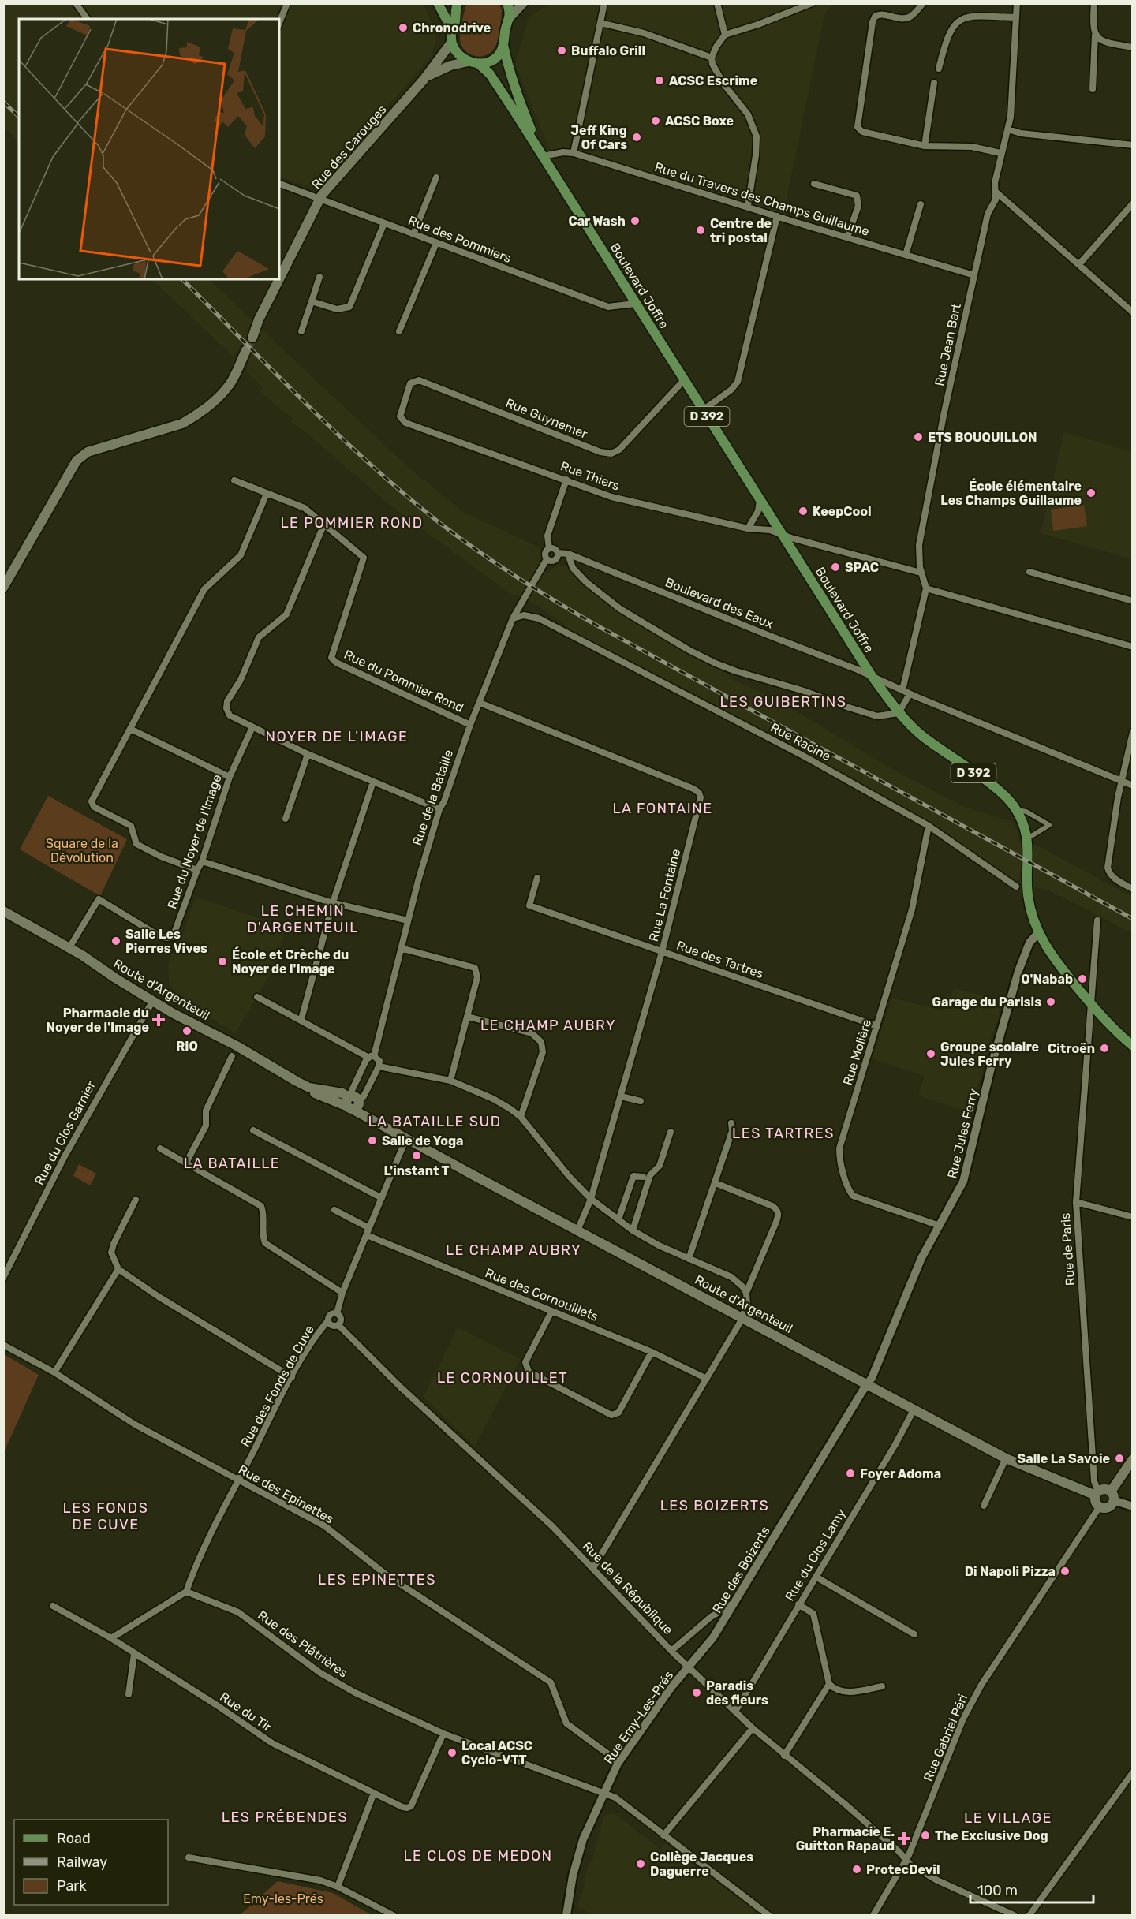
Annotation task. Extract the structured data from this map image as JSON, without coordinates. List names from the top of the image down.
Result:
{
  "streets": {
    "main road": [
      "Rue des Carouges",
      "Boulevard Joffre",
      "D 392",
      "Route d'Argenteuil"
    ],
    "street": [
      "Rue du Travers des Champs Guillaume",
      "Rue des Pommiers",
      "Rue Jean Bart",
      "Rue Guynemer",
      "Rue Thiers",
      "Boulevard des Eaux",
      "Rue du Pommier Rond",
      "Rue Racine",
      "Rue de la Bataille",
      "Rue du Noyer de l'Image",
      "Rue La Fontaine",
      "Rue des Tartres",
      "Rue Molière",
      "Rue du Clos Garnier",
      "Rue Jules Ferry",
      "Rue de Paris",
      "Rue des Cornouillets",
      "Rue des Fonds de Cuve",
      "Rue des Epinettes",
      "Rue du Clos Lamy",
      "Rue des Boizerts",
      "Rue de la République",
      "Rue des Plâtrières",
      "Rue du Tir",
      "Rue Emy-Les-Prés",
      "Rue Gabriel Péri"
    ]
  },
  "crossings": [
    ["Rue des Carouges", "Rue des Pommiers"],
    ["Rue des Carouges", "Boulevard Joffre"],
    ["Rue du Travers des Champs Guillaume", "Boulevard Joffre"],
    ["Rue du Travers des Champs Guillaume", "Rue Jean Bart"],
    ["Rue des Pommiers", "Boulevard Joffre"],
    ["Boulevard Joffre", "Rue Guynemer"],
    ["Boulevard Joffre", "Rue Thiers"],
    ["Boulevard Joffre", "Boulevard des Eaux"],
    ["Boulevard Joffre", "Rue Jules Ferry"],
    ["Boulevard Joffre", "Rue de Paris"],
    ["Rue Jean Bart", "Rue Thiers"],
    ["Rue Guynemer", "Rue Thiers"],
    ["Boulevard des Eaux", "Rue de la Bataille"],
    ["Rue du Pommier Rond", "Rue de la Bataille"],
    ["Rue Racine", "Rue de la Bataille"],
    ["Rue Racine", "Rue Molière"],
    ["Rue de la Bataille", "Rue La Fontaine"],
    ["Rue de la Bataille", "Route d'Argenteuil"],
    ["Rue du Noyer de l'Image", "Route d'Argenteuil"],
    ["Rue La Fontaine", "Rue des Tartres"],
    ["Rue La Fontaine", "Route d'Argenteuil"],
    ["Rue des Tartres", "Rue Molière"],
    ["Route d'Argenteuil", "Rue du Clos Garnier"],
    ["Route d'Argenteuil", "Rue Jules Ferry"],
    ["Route d'Argenteuil", "Rue de Paris"],
    ["Route d'Argenteuil", "Rue du Clos Lamy"],
    ["Route d'Argenteuil", "Rue des Boizerts"],
    ["Route d'Argenteuil", "Rue Gabriel Péri"],
    ["Rue Molière", "Rue Jules Ferry"],
    ["Rue Jules Ferry", "Rue des Boizerts"],
    ["Rue de Paris", "Rue Gabriel Péri"],
    ["Rue des Fonds de Cuve", "Rue des Epinettes"],
    ["Rue des Fonds de Cuve", "Rue de la République"],
    ["Rue des Fonds de Cuve", "Rue des Plâtrières"],
    ["Rue des Epinettes", "Rue Emy-Les-Prés"],
    ["Rue du Clos Lamy", "Rue de la République"],
    ["Rue des Boizerts", "Rue de la République"],
    ["Rue des Boizerts", "Rue Emy-Les-Prés"],
    ["Rue de la République", "Rue Emy-Les-Prés"],
    ["Rue de la République", "Rue Gabriel Péri"],
    ["Rue des Plâtrières", "Rue du Tir"],
    ["Rue des Plâtrières", "Rue Emy-Les-Prés"]
  ],
  "districts": [
    "LE POMMIER ROND",
    "LES GUIBERTINS",
    "NOYER DE L'IMAGE",
    "LA FONTAINE",
    "LE CHEMIN D'ARGENTEUIL",
    "LE CHAMP AUBRY",
    "LA BATAILLE SUD",
    "LES TARTRES",
    "LA BATAILLE",
    "LE CHAMP AUBRY",
    "LE CORNOUILLET",
    "LES BOIZERTS",
    "LES FONDS DE CUVE",
    "LES EPINETTES",
    "LES PRÉBENDES",
    "LE VILLAGE",
    "LE CLOS DE MEDON"
  ],
  "parks": ["Square de la Dévolution", "Emy-les-Prés"],
  "places": {
    "other": [
      "Chronodrive",
      "Buffalo Grill",
      "ACSC Escrime",
      "ACSC Boxe",
      "Jeff King Of Cars",
      "Car Wash",
      "Centre de tri postal",
      "ETS BOUQUILLON",
      "École élémentaire Les Champs Guillaume",
      "KeepCool",
      "SPAC",
      "Salle Les Pierres Vives",
      "École et Crèche du Noyer de l'Image",
      "O'Nabab",
      "Garage du Parisis",
      "RIO",
      "Citroën",
      "Groupe scolaire Jules Ferry",
      "Salle de Yoga",
      "L'instant T",
      "Salle La Savoie",
      "Foyer Adoma",
      "Di Napoli Pizza",
      "Paradis des fleurs",
      "Local ACSC Cyclo-VTT",
      "The Exclusive Dog",
      "Collège Jacques Daguerre",
      "ProtecDevil"
    ],
    "health": ["Pharmacie du Noyer de l'Image", "Pharmacie E. Guitton Rapaud"]
  },
  "legend": ["Road", "Railway", "Park"],
  "scale_bar": "100 m"
}
